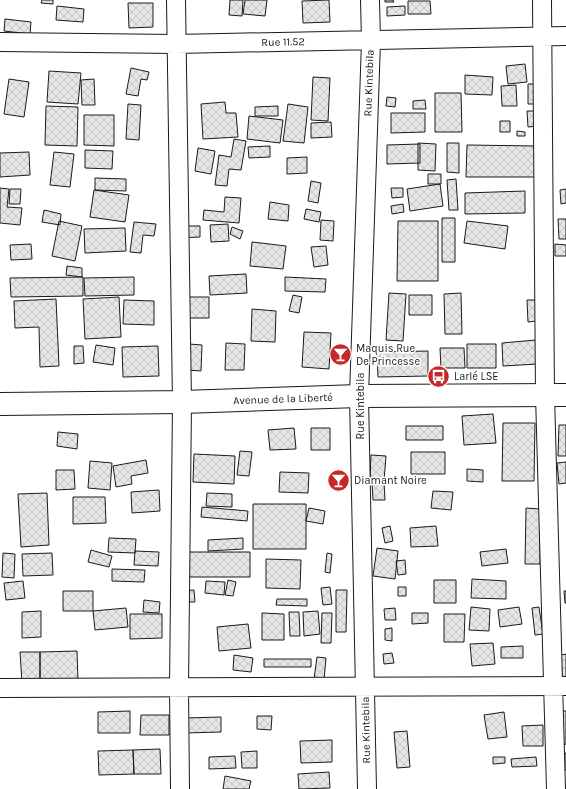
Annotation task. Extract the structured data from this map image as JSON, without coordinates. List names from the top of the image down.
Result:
{
  "streets": {
    "main road": ["Avenue de la Liberté"],
    "street": ["Rue 11.52", "Rue Kintebila"]
  },
  "crossings": [
    ["Rue 11.52", "Rue Kintebila"],
    ["Rue Kintebila", "Avenue de la Liberté"]
  ],
  "places": {
    "bar": ["Maquis Rue De Princesse", "Diamant Noire"],
    "bus stop": ["Larlé LSE"]
  }
}
